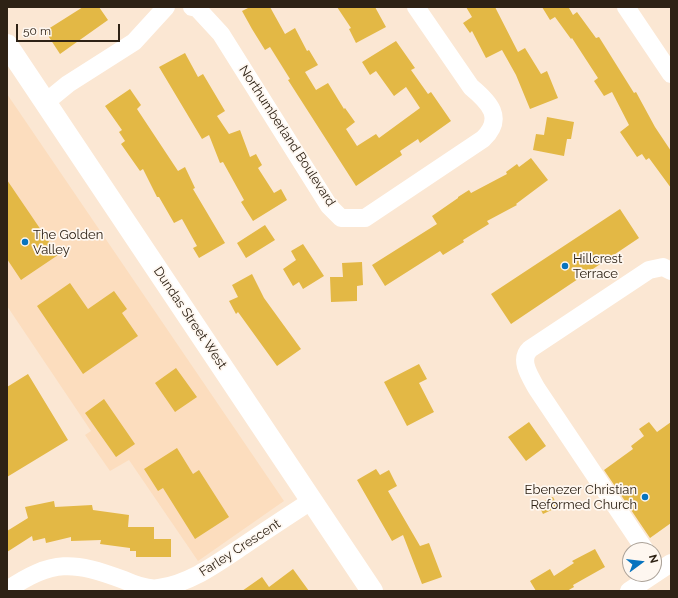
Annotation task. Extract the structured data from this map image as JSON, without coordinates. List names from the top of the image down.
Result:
{
  "streets": {
    "main road": ["Dundas Street West"],
    "street": ["Northumberland Boulevard", "Farley Crescent"]
  },
  "crossings": [
    ["Dundas Street West", "Farley Crescent"]
  ],
  "places": ["The Golden Valley", "Hillcrest Terrace", "Ebenezer Christian Reformed Church"],
  "scale_bar": "50 m",
  "north": "right"
}
